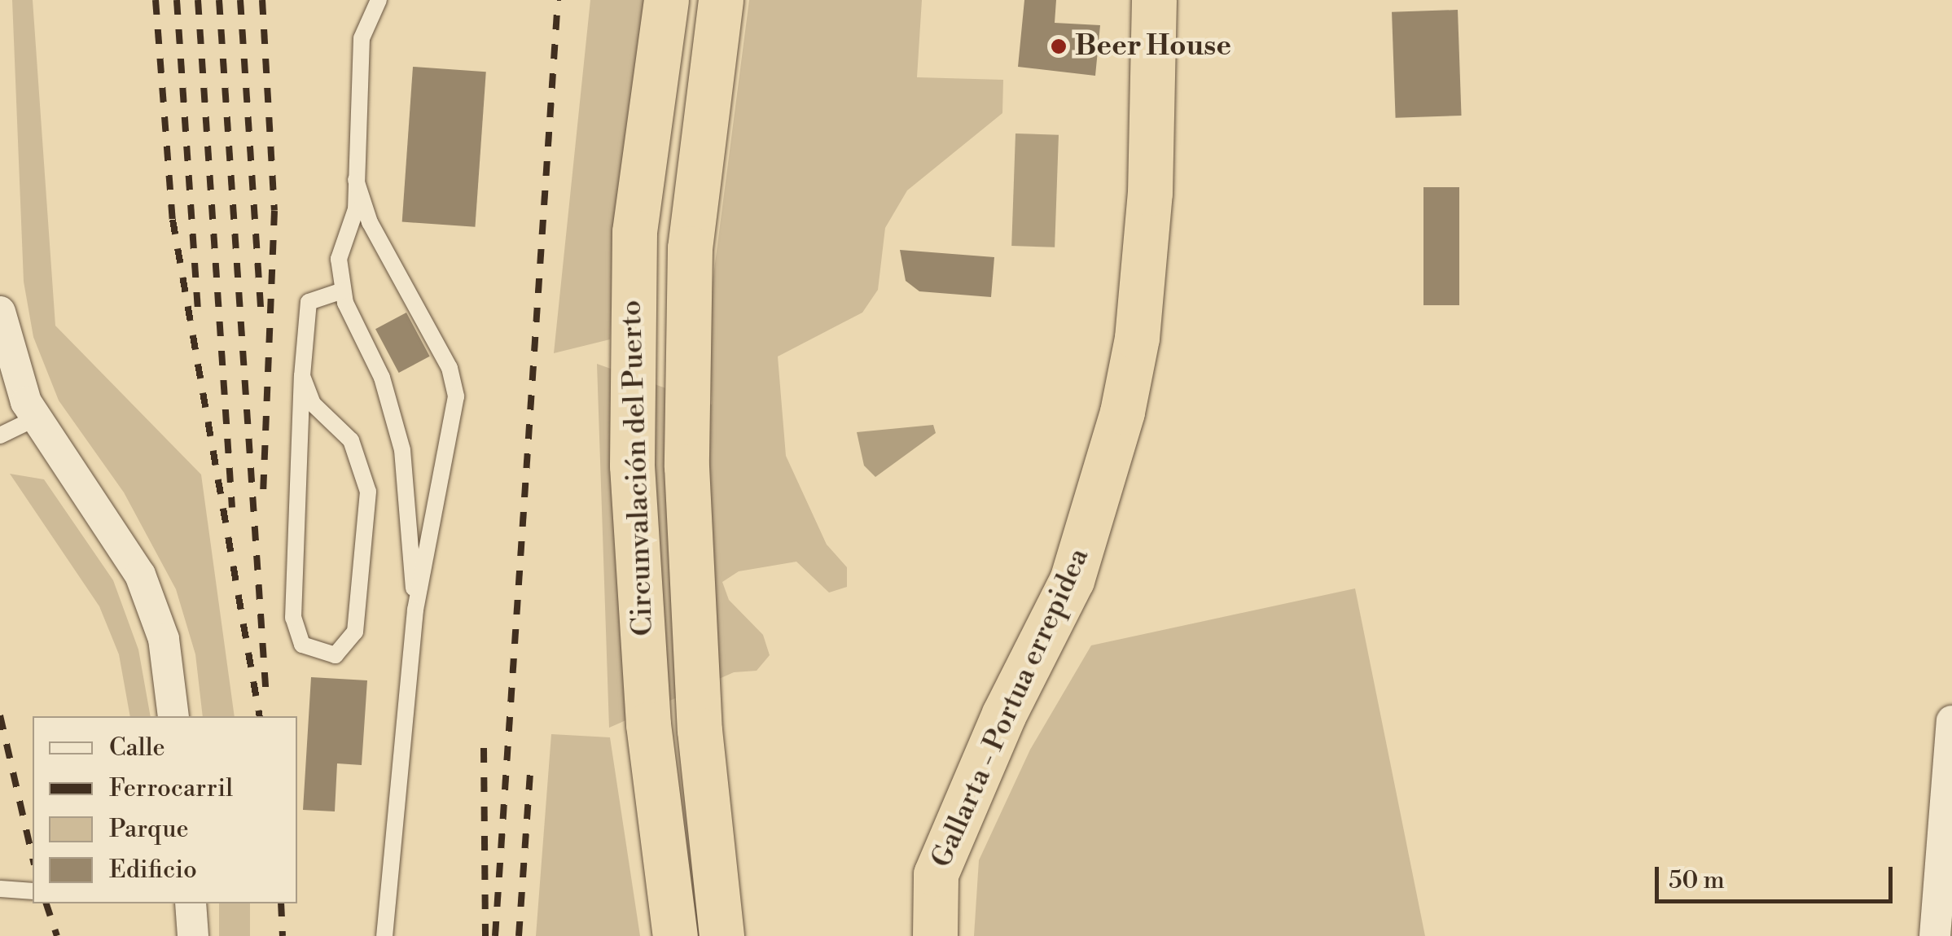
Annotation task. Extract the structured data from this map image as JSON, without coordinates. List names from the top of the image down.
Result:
{
  "streets": {
    "highway": ["Circunvalación del Puerto", "Gallarta - Portua errepidea"]
  },
  "places": ["Beer House"],
  "legend": [
    "Calle",
    "Ferrocarril",
    "Parque",
    "Edificio"
  ],
  "scale_bar": "50 m"
}
